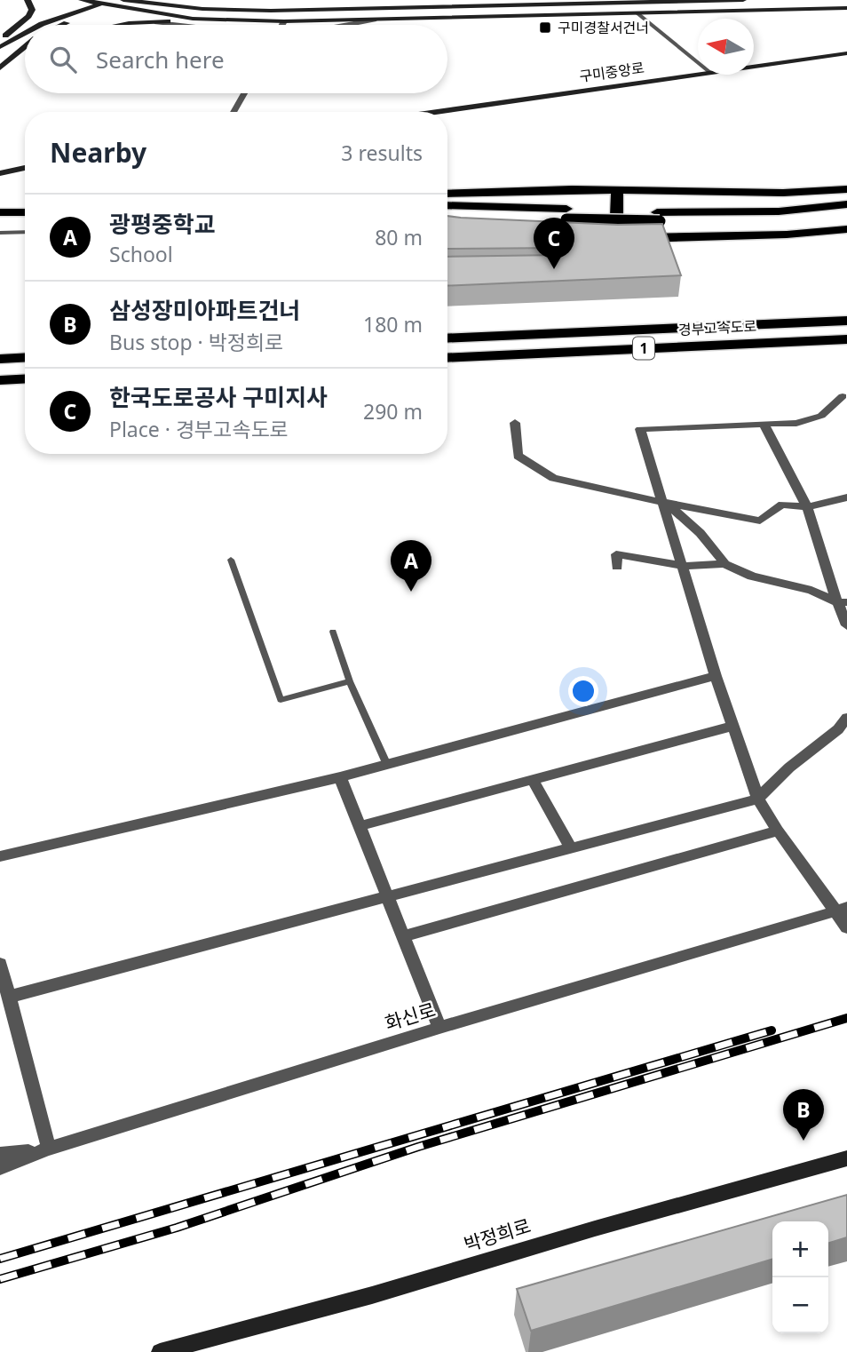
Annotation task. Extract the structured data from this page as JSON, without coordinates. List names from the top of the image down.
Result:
{
  "streets": {
    "highway": ["경부고속도로", "1"],
    "main road": ["구미중앙로", "박정희로"],
    "street": ["화신로"]
  },
  "places": {
    "transit": ["구미경찰서건너"]
  },
  "north": "left",
  "page": {
    "search": "Search here",
    "heading": ["Nearby", "3 results"],
    "list": [
      {
        "mark": "A",
        "name": "광평중학교",
        "note": "School",
        "value": "80 m"
      },
      {
        "mark": "B",
        "name": "삼성장미아파트건너",
        "note": "Bus stop · 박정희로",
        "value": "180 m"
      },
      {
        "mark": "C",
        "name": "한국도로공사 구미지사",
        "note": "Place · 경부고속도로",
        "value": "290 m"
      }
    ],
    "pins": ["C", "A", "B"],
    "map_buttons": ["+", "−"]
  }
}
